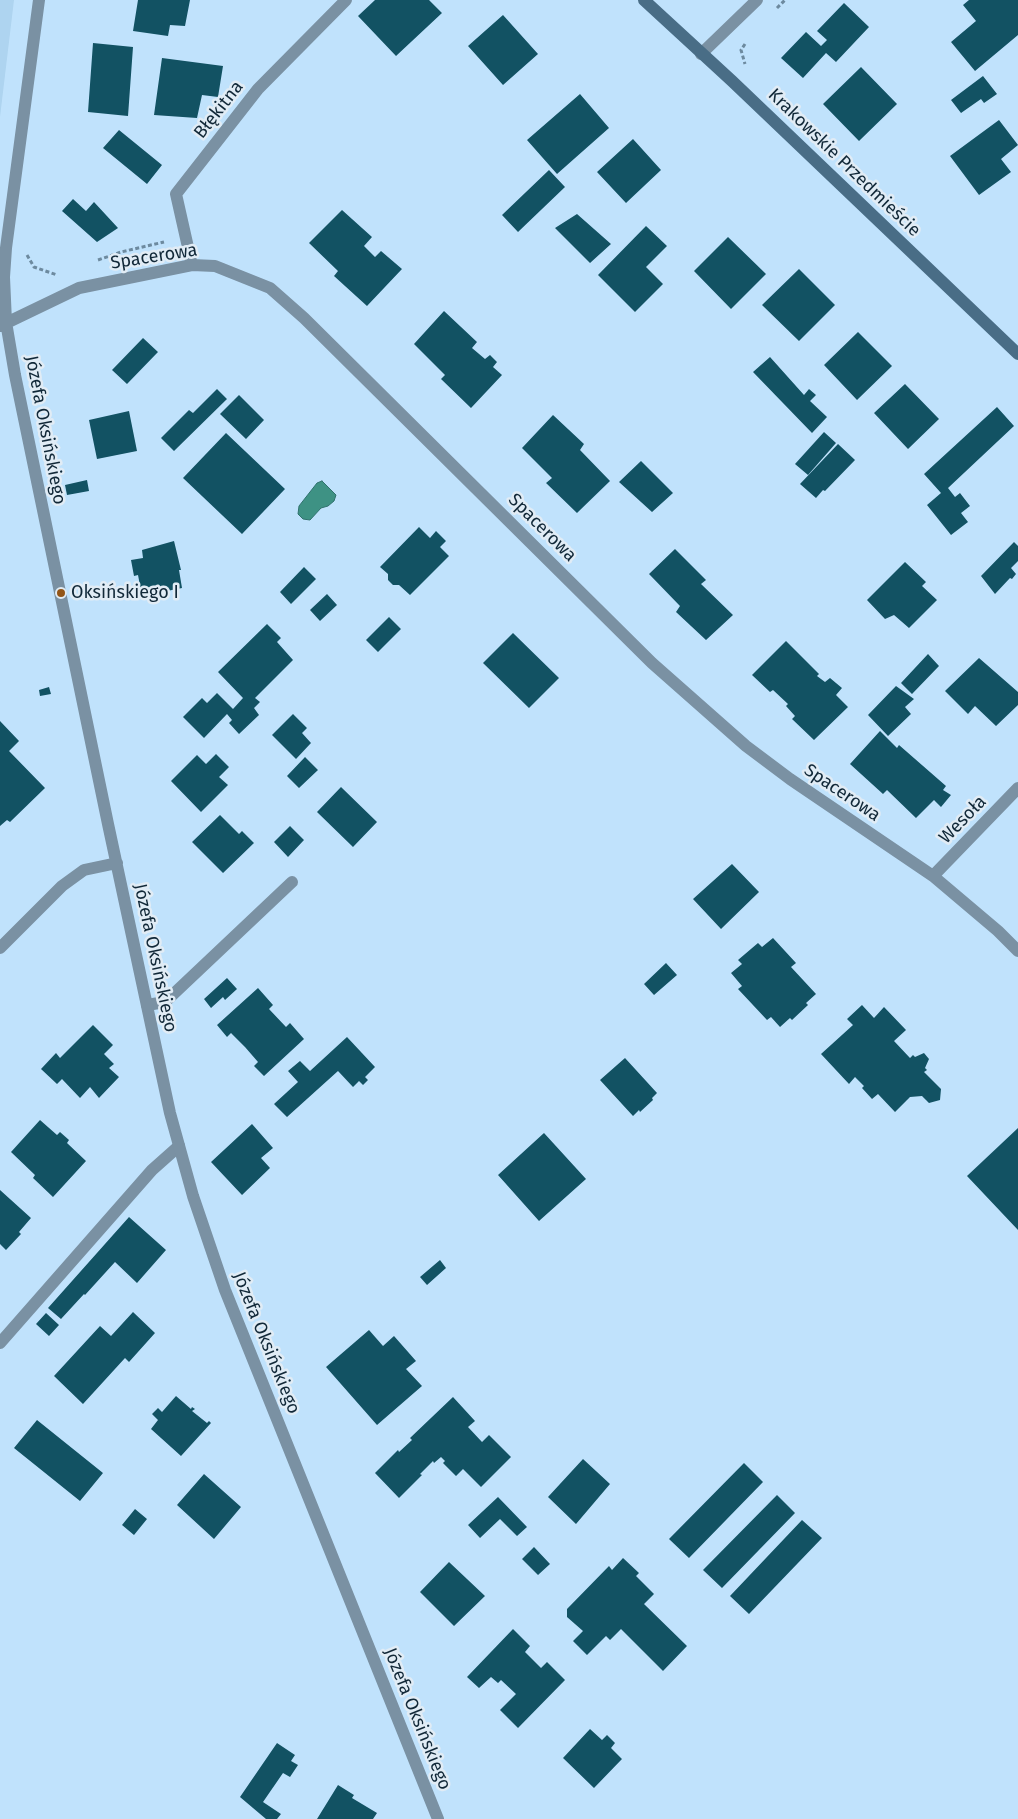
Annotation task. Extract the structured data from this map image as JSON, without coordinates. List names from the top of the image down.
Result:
{
  "streets": {
    "street": [
      "Błękitna",
      "Krakowskie Przedmieście",
      "Spacerowa",
      "Józefa Oksińskiego",
      "Wesoła"
    ]
  },
  "crossings": [
    ["Błękitna", "Spacerowa"],
    ["Spacerowa", "Józefa Oksińskiego"],
    ["Spacerowa", "Wesoła"]
  ],
  "places": ["Oksińskiego I"]
}
